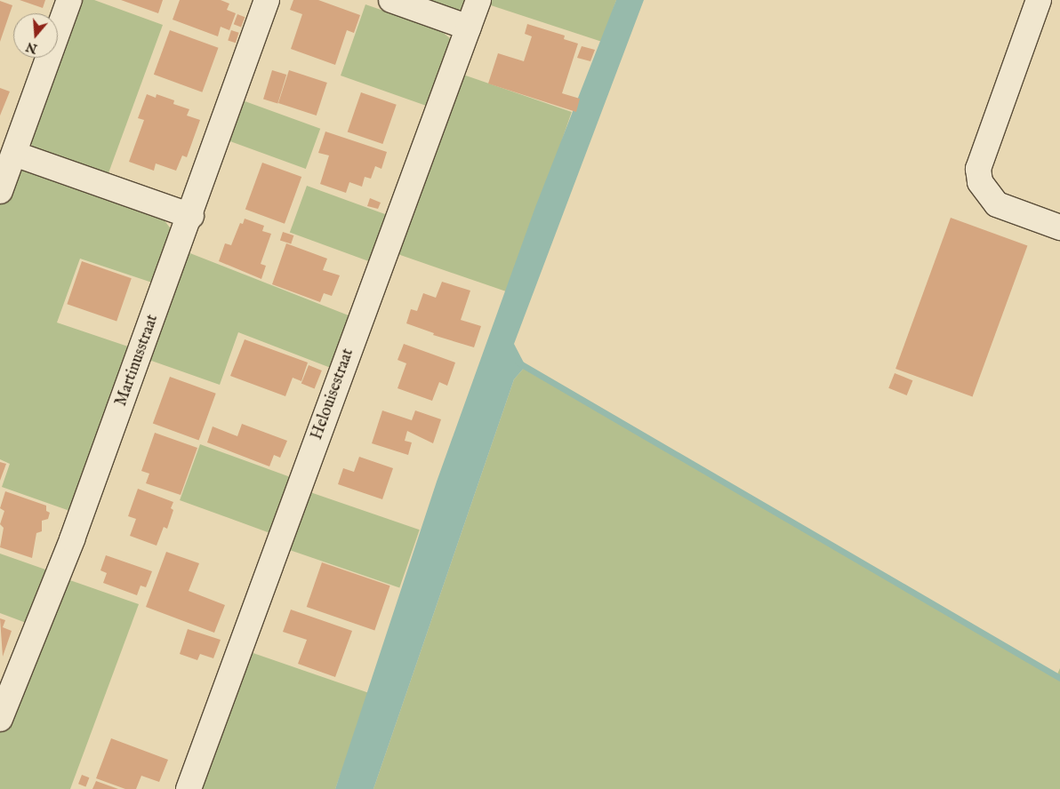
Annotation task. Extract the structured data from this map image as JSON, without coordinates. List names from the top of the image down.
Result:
{
  "streets": {
    "street": ["Martinusstraat", "Helouisestraat"]
  },
  "north": "bottom"
}
